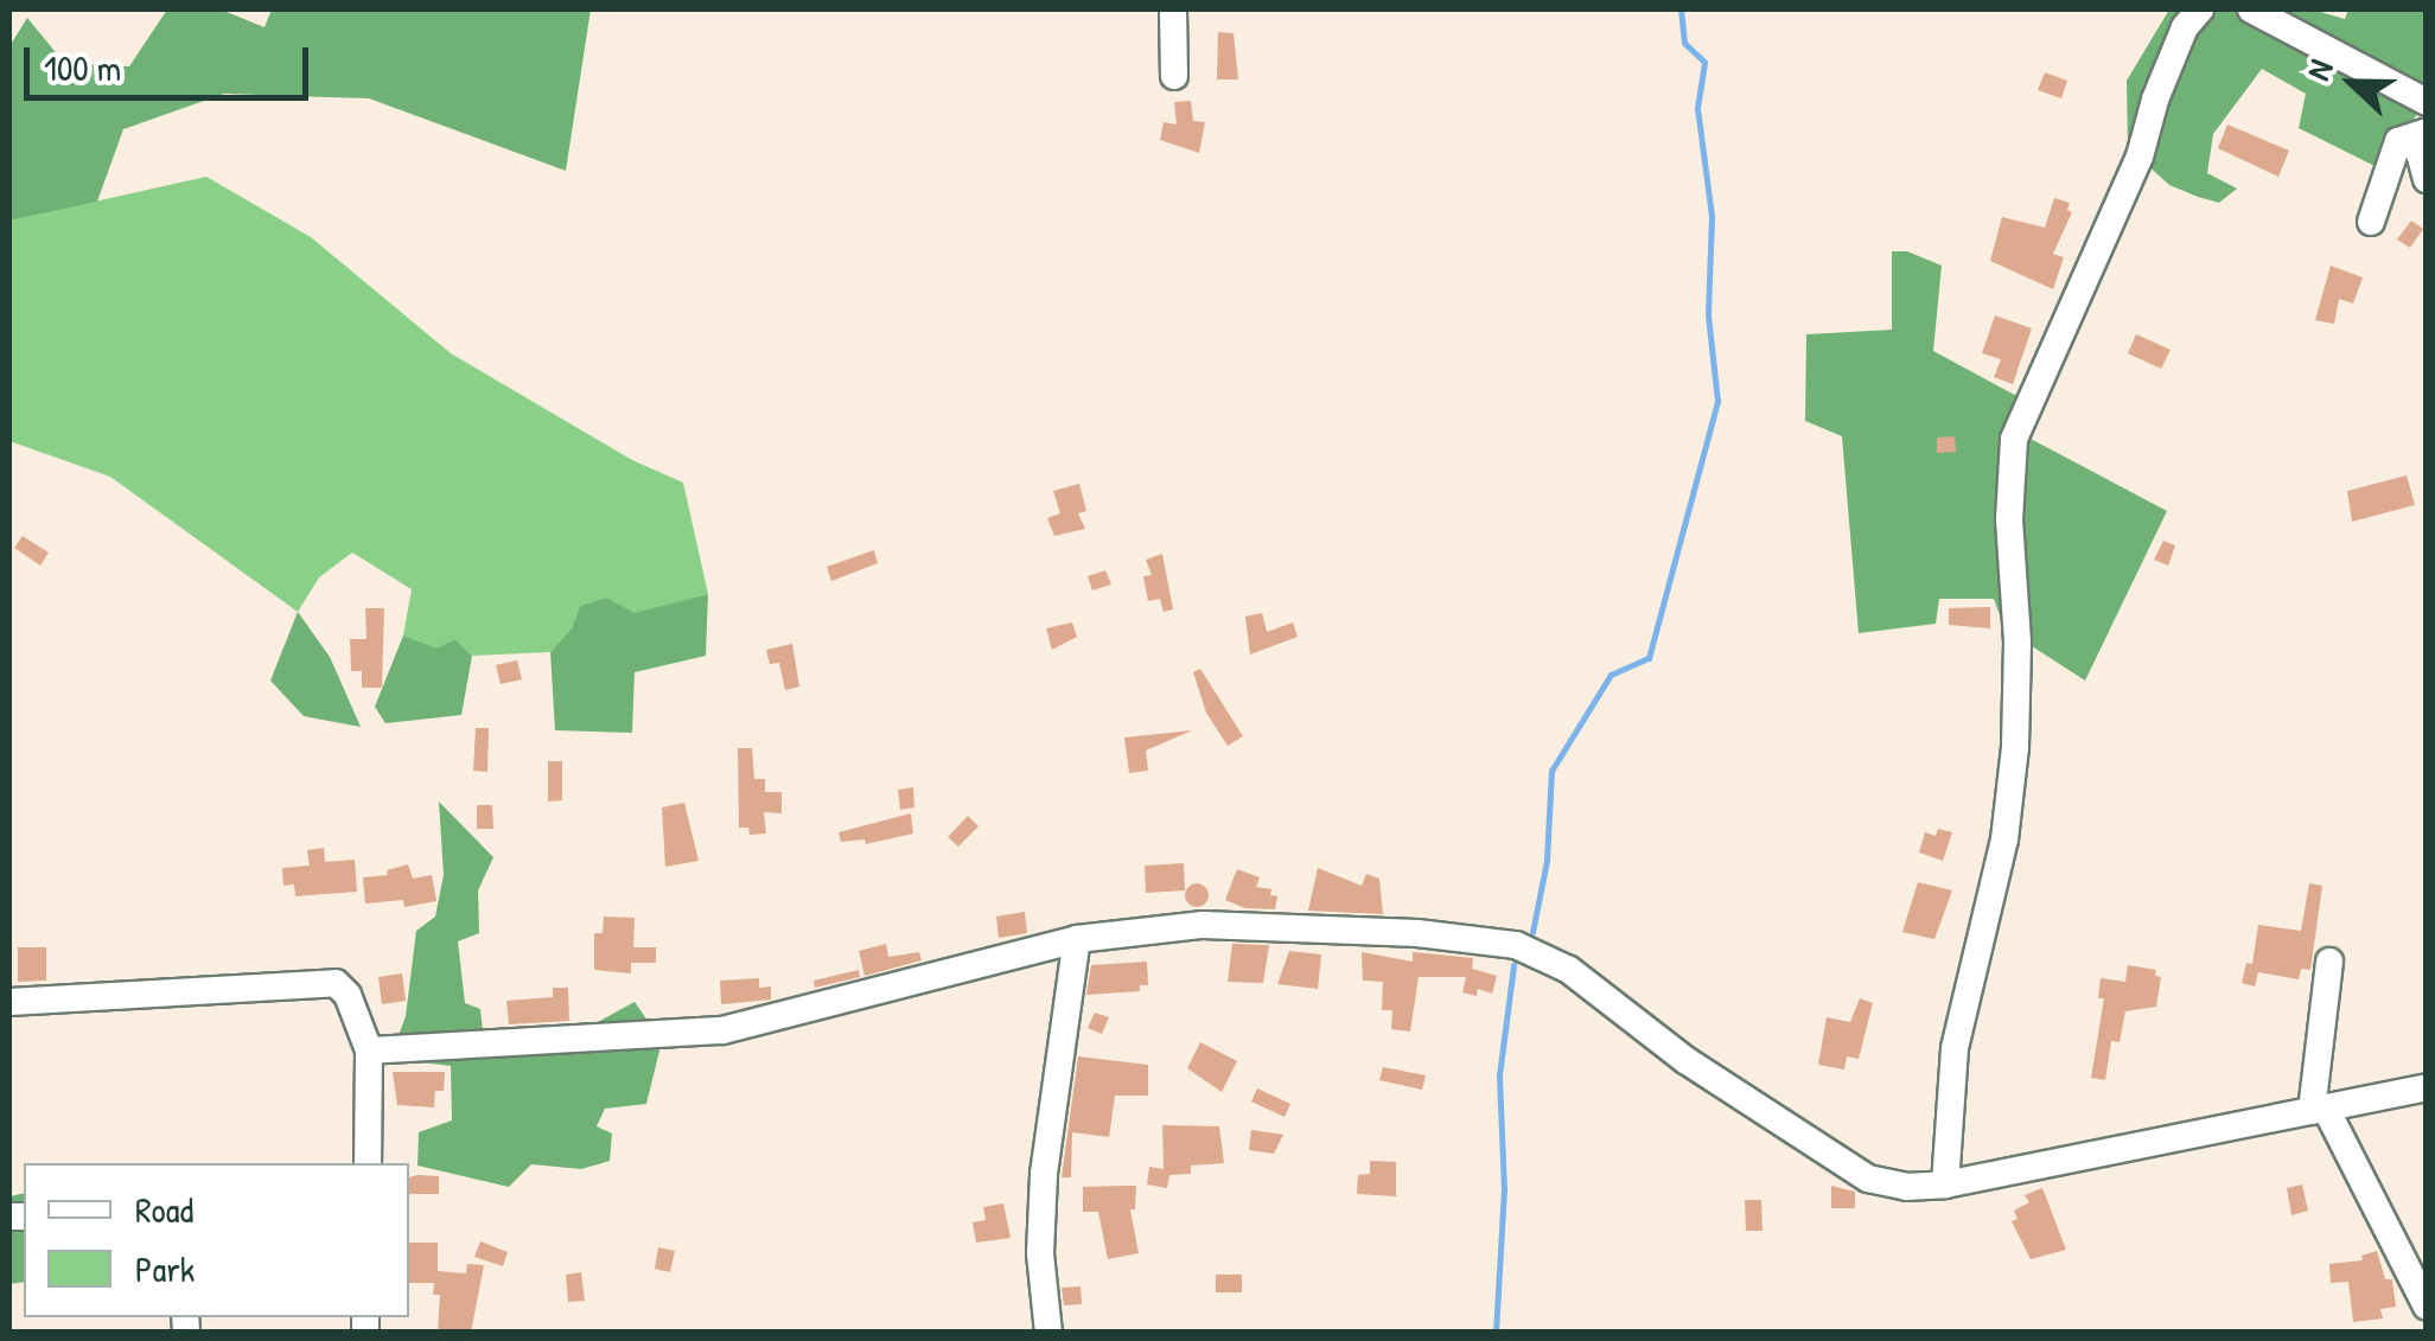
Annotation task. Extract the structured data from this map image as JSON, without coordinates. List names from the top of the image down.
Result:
{
  "legend": ["Road", "Park"],
  "scale_bar": "100 m",
  "north": "left"
}
